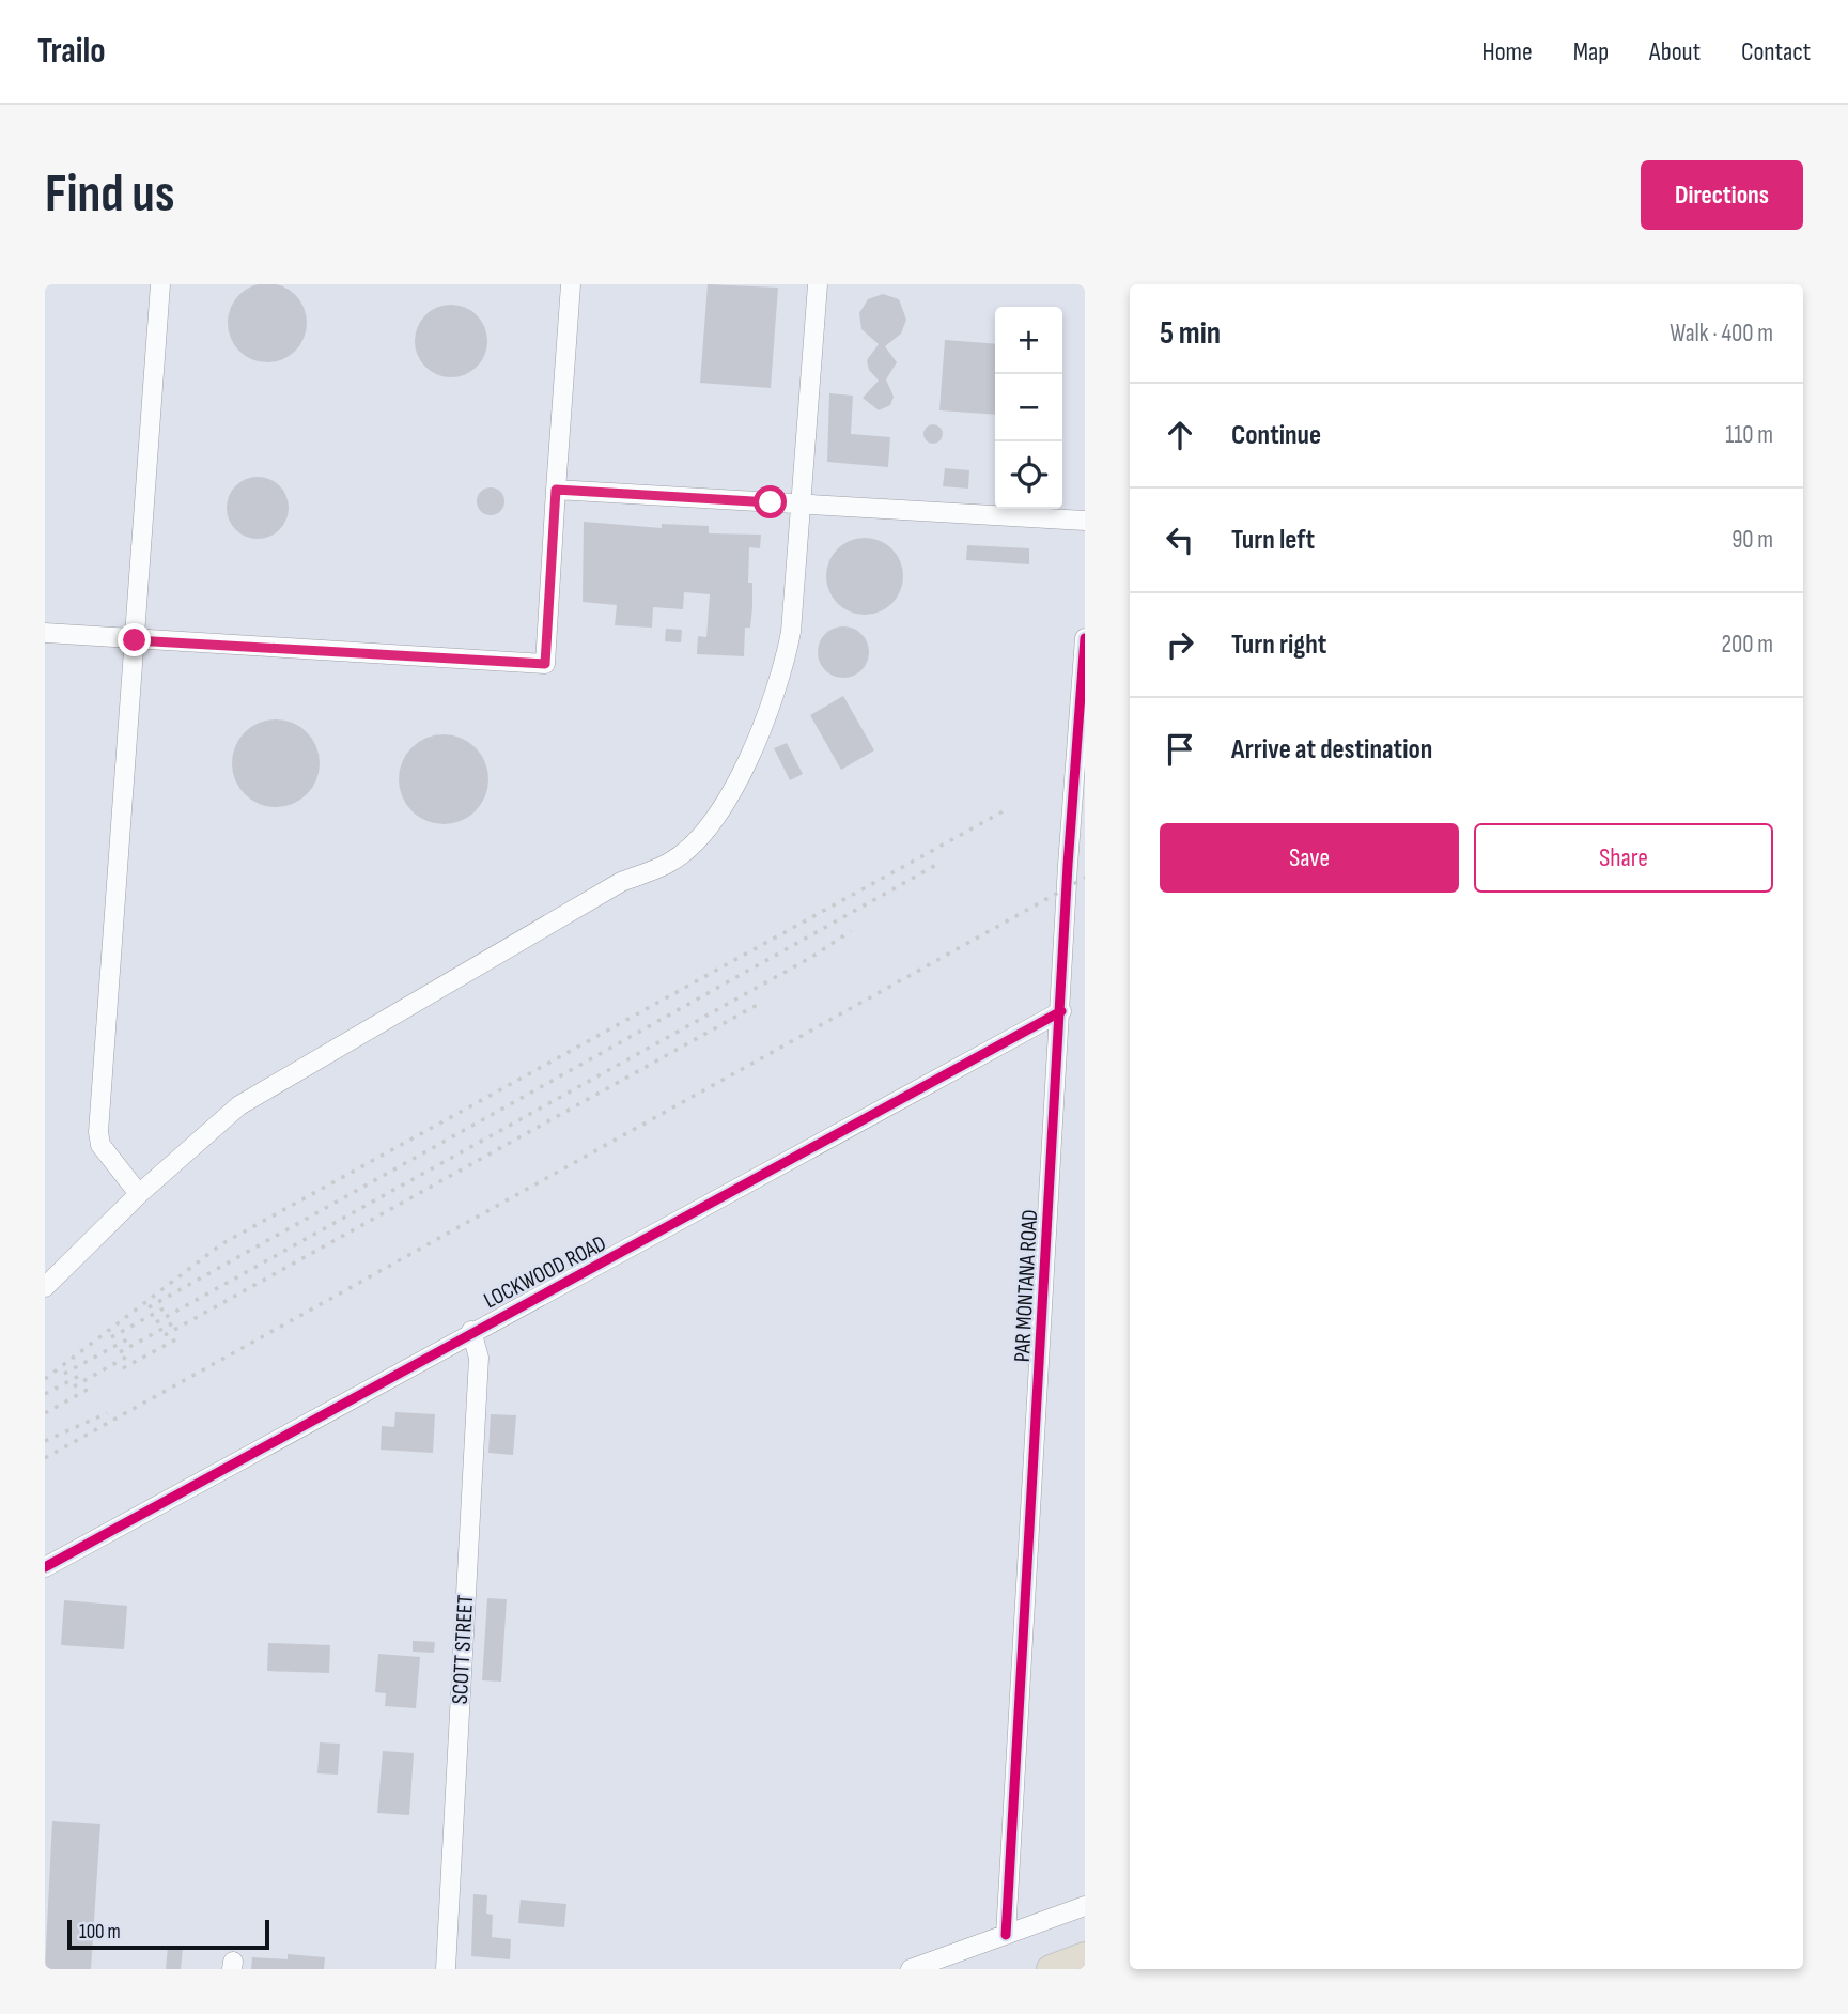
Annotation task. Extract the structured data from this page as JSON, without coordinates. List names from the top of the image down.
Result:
{
  "streets": {
    "street": ["LOCKWOOD ROAD", "PAR MONTANA ROAD", "SCOTT STREET"]
  },
  "crossings": [
    ["LOCKWOOD ROAD", "PAR MONTANA ROAD"],
    ["LOCKWOOD ROAD", "SCOTT STREET"]
  ],
  "scale_bar": "100 m",
  "page": {
    "header": "Trailo",
    "nav": [
      "Home",
      "Map",
      "About",
      "Contact"
    ],
    "buttons": [
      "Directions",
      ["Save", "Share"]
    ],
    "title": "Find us",
    "heading": ["5 min", "Walk · 400 m"],
    "map_buttons": ["+", "−"],
    "list": [
      ["Continue", "110 m"],
      ["Turn left", "90 m"],
      ["Turn right", "200 m"],
      "Arrive at destination"
    ],
    "scale": "100 m"
  }
}
